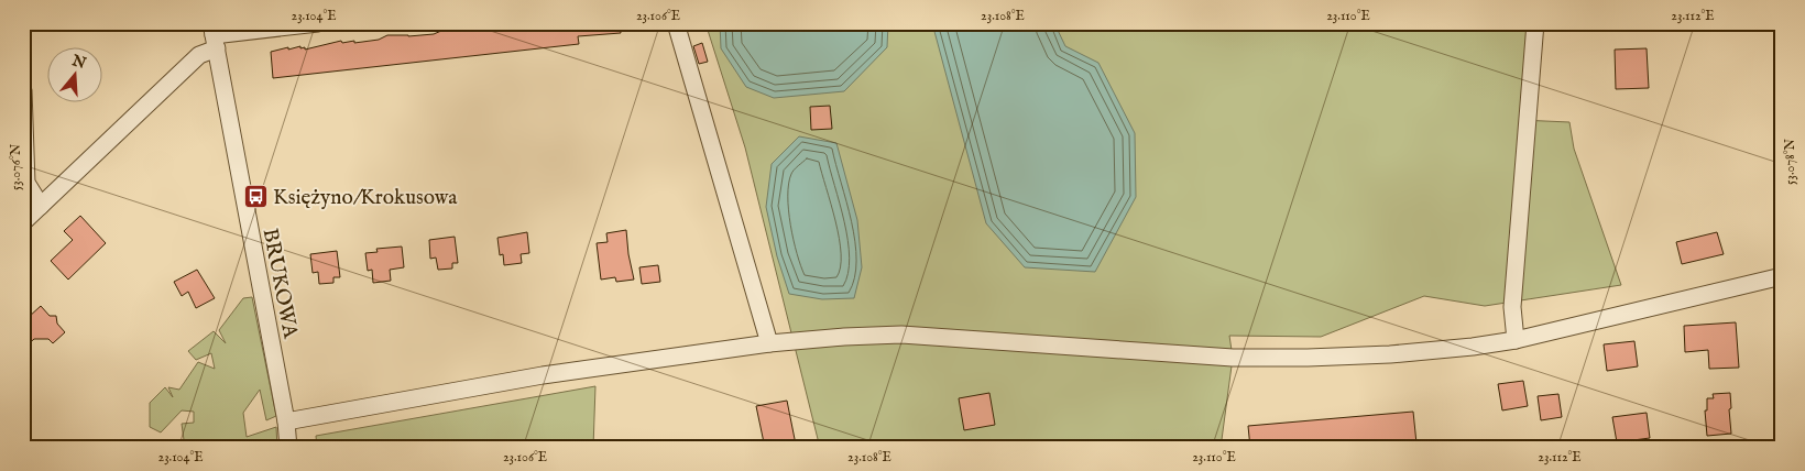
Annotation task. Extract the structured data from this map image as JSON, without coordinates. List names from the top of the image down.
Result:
{
  "streets": {
    "street": ["BRUKOWA"]
  },
  "places": {
    "bus stop": ["Księżyno/Krokusowa"]
  },
  "north": "top",
  "coordinates": [
    "23.104°E",
    "23.106°E",
    "23.108°E",
    "23.110°E",
    "23.112°E",
    "53.078°N",
    "53.076°N"
  ]
}
